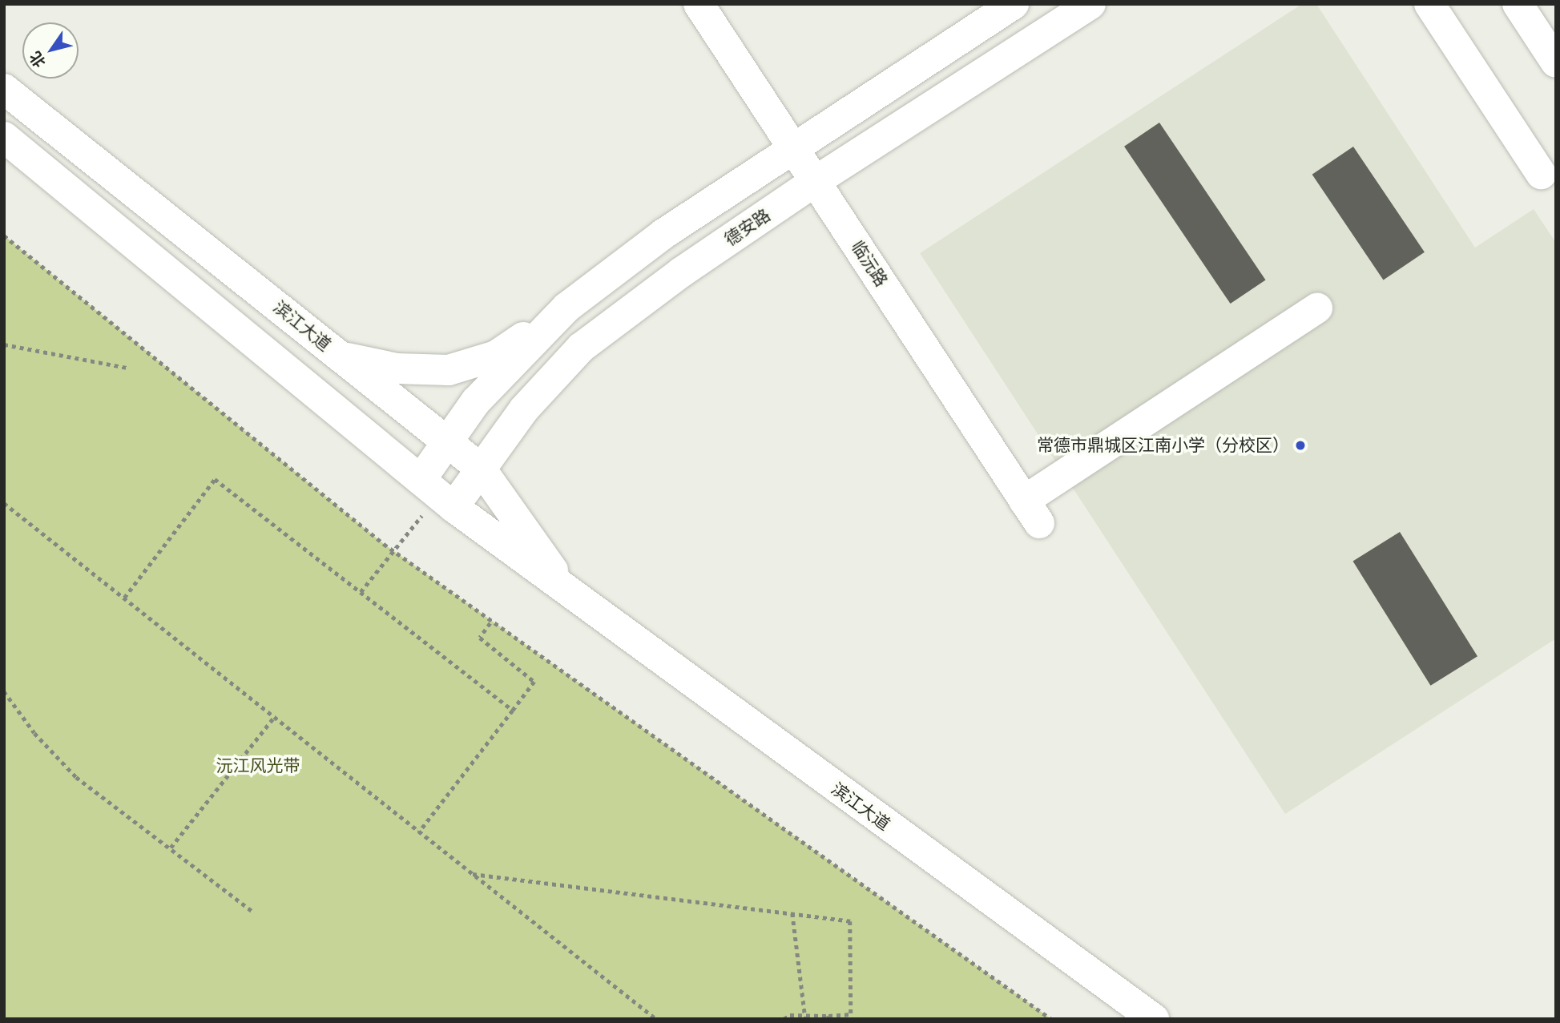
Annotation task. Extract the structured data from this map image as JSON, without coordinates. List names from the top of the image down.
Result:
{
  "streets": {
    "street": ["德安路", "临沅路", "滨江大道"]
  },
  "crossings": [
    ["德安路", "临沅路"],
    ["德安路", "滨江大道"]
  ],
  "parks": ["沅江风光带"],
  "places": ["常德市鼎城区江南小学（分校区）"],
  "north": "bottom left"
}
